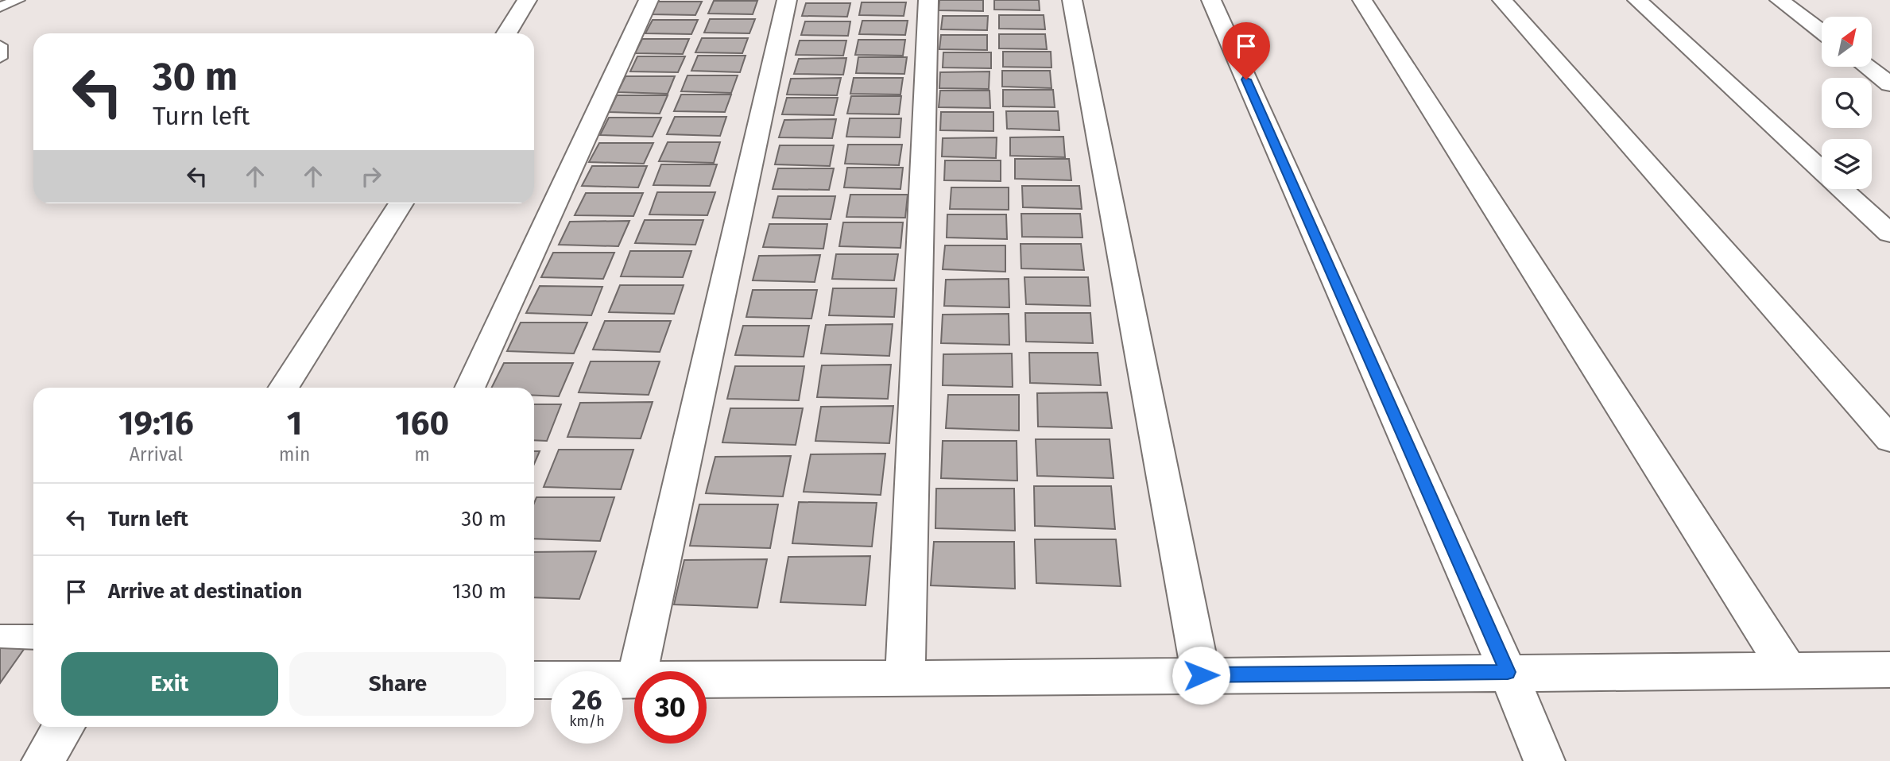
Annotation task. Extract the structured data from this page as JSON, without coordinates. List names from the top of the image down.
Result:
{
  "north": "top right",
  "page": {
    "turn": ["30 m", "Turn left"],
    "eta": [
      "19:16",
      "Arrival",
      "1",
      "min",
      "160",
      "m"
    ],
    "list": [
      {
        "name": "Turn left",
        "value": "30 m"
      },
      {
        "name": "Arrive at destination",
        "value": "130 m"
      }
    ],
    "buttons": ["Exit", "Share"],
    "speed": "26 km/h",
    "limit": "30"
  }
}
